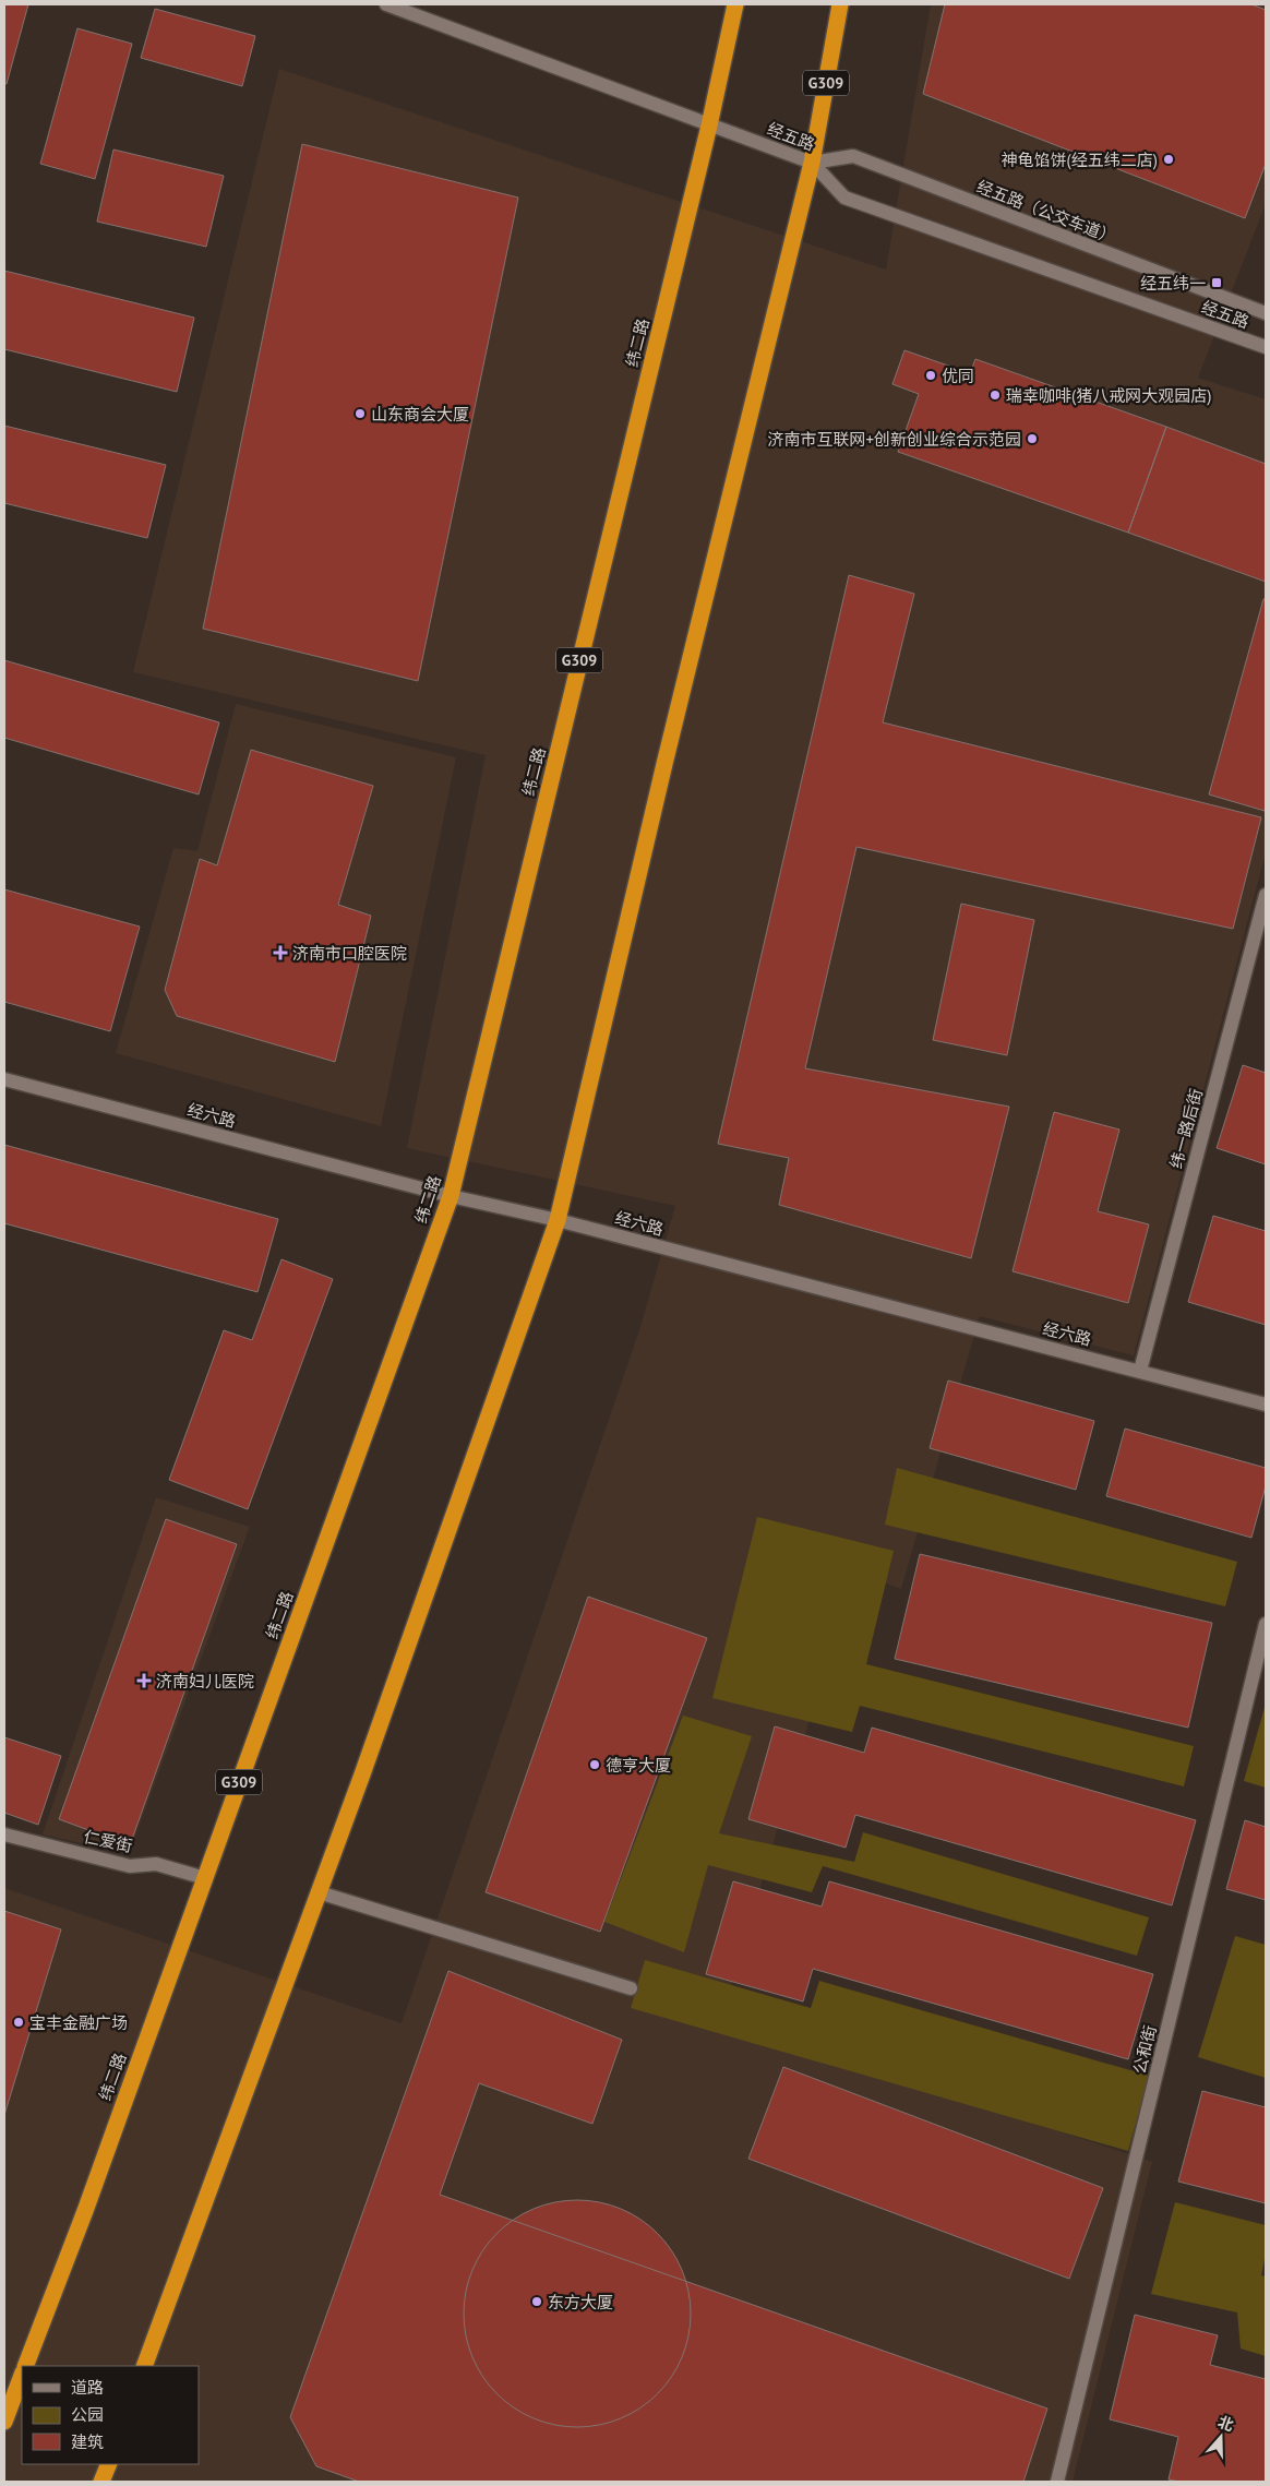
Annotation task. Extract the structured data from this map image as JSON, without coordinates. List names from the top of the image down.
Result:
{
  "streets": {
    "highway": ["G309", "纬二路"],
    "street": [
      "经五路",
      "经五路（公交车道）",
      "经六路",
      "纬一路后街",
      "仁爱街",
      "公和街"
    ]
  },
  "crossings": [
    ["G309", "经五路"],
    ["G309", "经五路（公交车道）"],
    ["G309", "经六路"],
    ["经五路", "经五路（公交车道）"],
    ["经五路", "纬二路"],
    ["纬二路", "经六路"],
    ["纬二路", "仁爱街"],
    ["经六路", "纬一路后街"]
  ],
  "places": {
    "other": [
      "神龟馅饼(经五纬二店)",
      "优同",
      "瑞幸咖啡(猪八戒网大观园店)",
      "山东商会大厦",
      "济南市互联网+创新创业综合示范园",
      "德亨大厦",
      "宝丰金融广场",
      "东方大厦"
    ],
    "transit": ["经五纬一"],
    "health": ["济南市口腔医院", "济南妇儿医院"]
  },
  "legend": ["道路", "公园", "建筑"],
  "north": "top"
}
